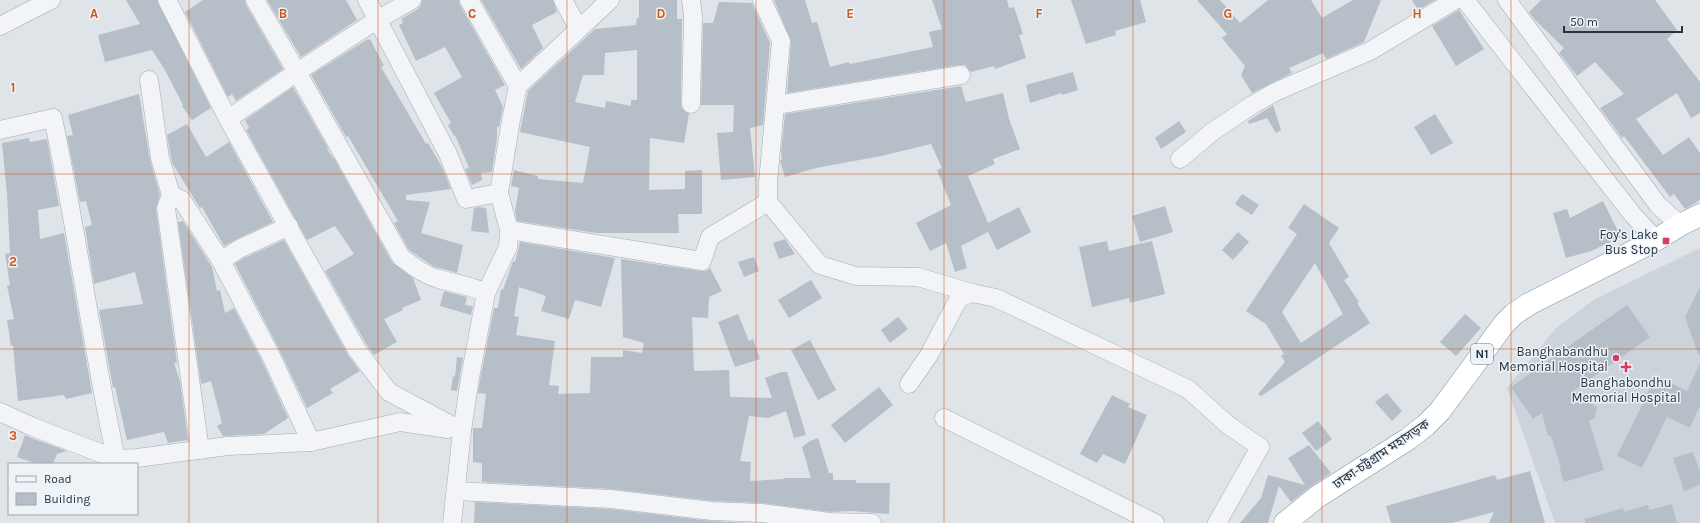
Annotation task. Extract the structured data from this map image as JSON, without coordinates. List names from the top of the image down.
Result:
{
  "streets": {
    "highway": ["N1", "ঢাকা-চট্টগ্রাম মহাসড়ক"]
  },
  "places": {
    "transit": ["Foy's Lake Bus Stop"],
    "other": ["Banghabandhu Memorial Hospital"],
    "health": ["Banghabondhu Memorial Hospital"]
  },
  "legend": ["Road", "Building"],
  "scale_bar": "50 m",
  "grid": {
    "columns": [
      "A",
      "B",
      "C",
      "D",
      "E",
      "F",
      "G",
      "H"
    ],
    "rows": ["1", "2", "3"]
  }
}
